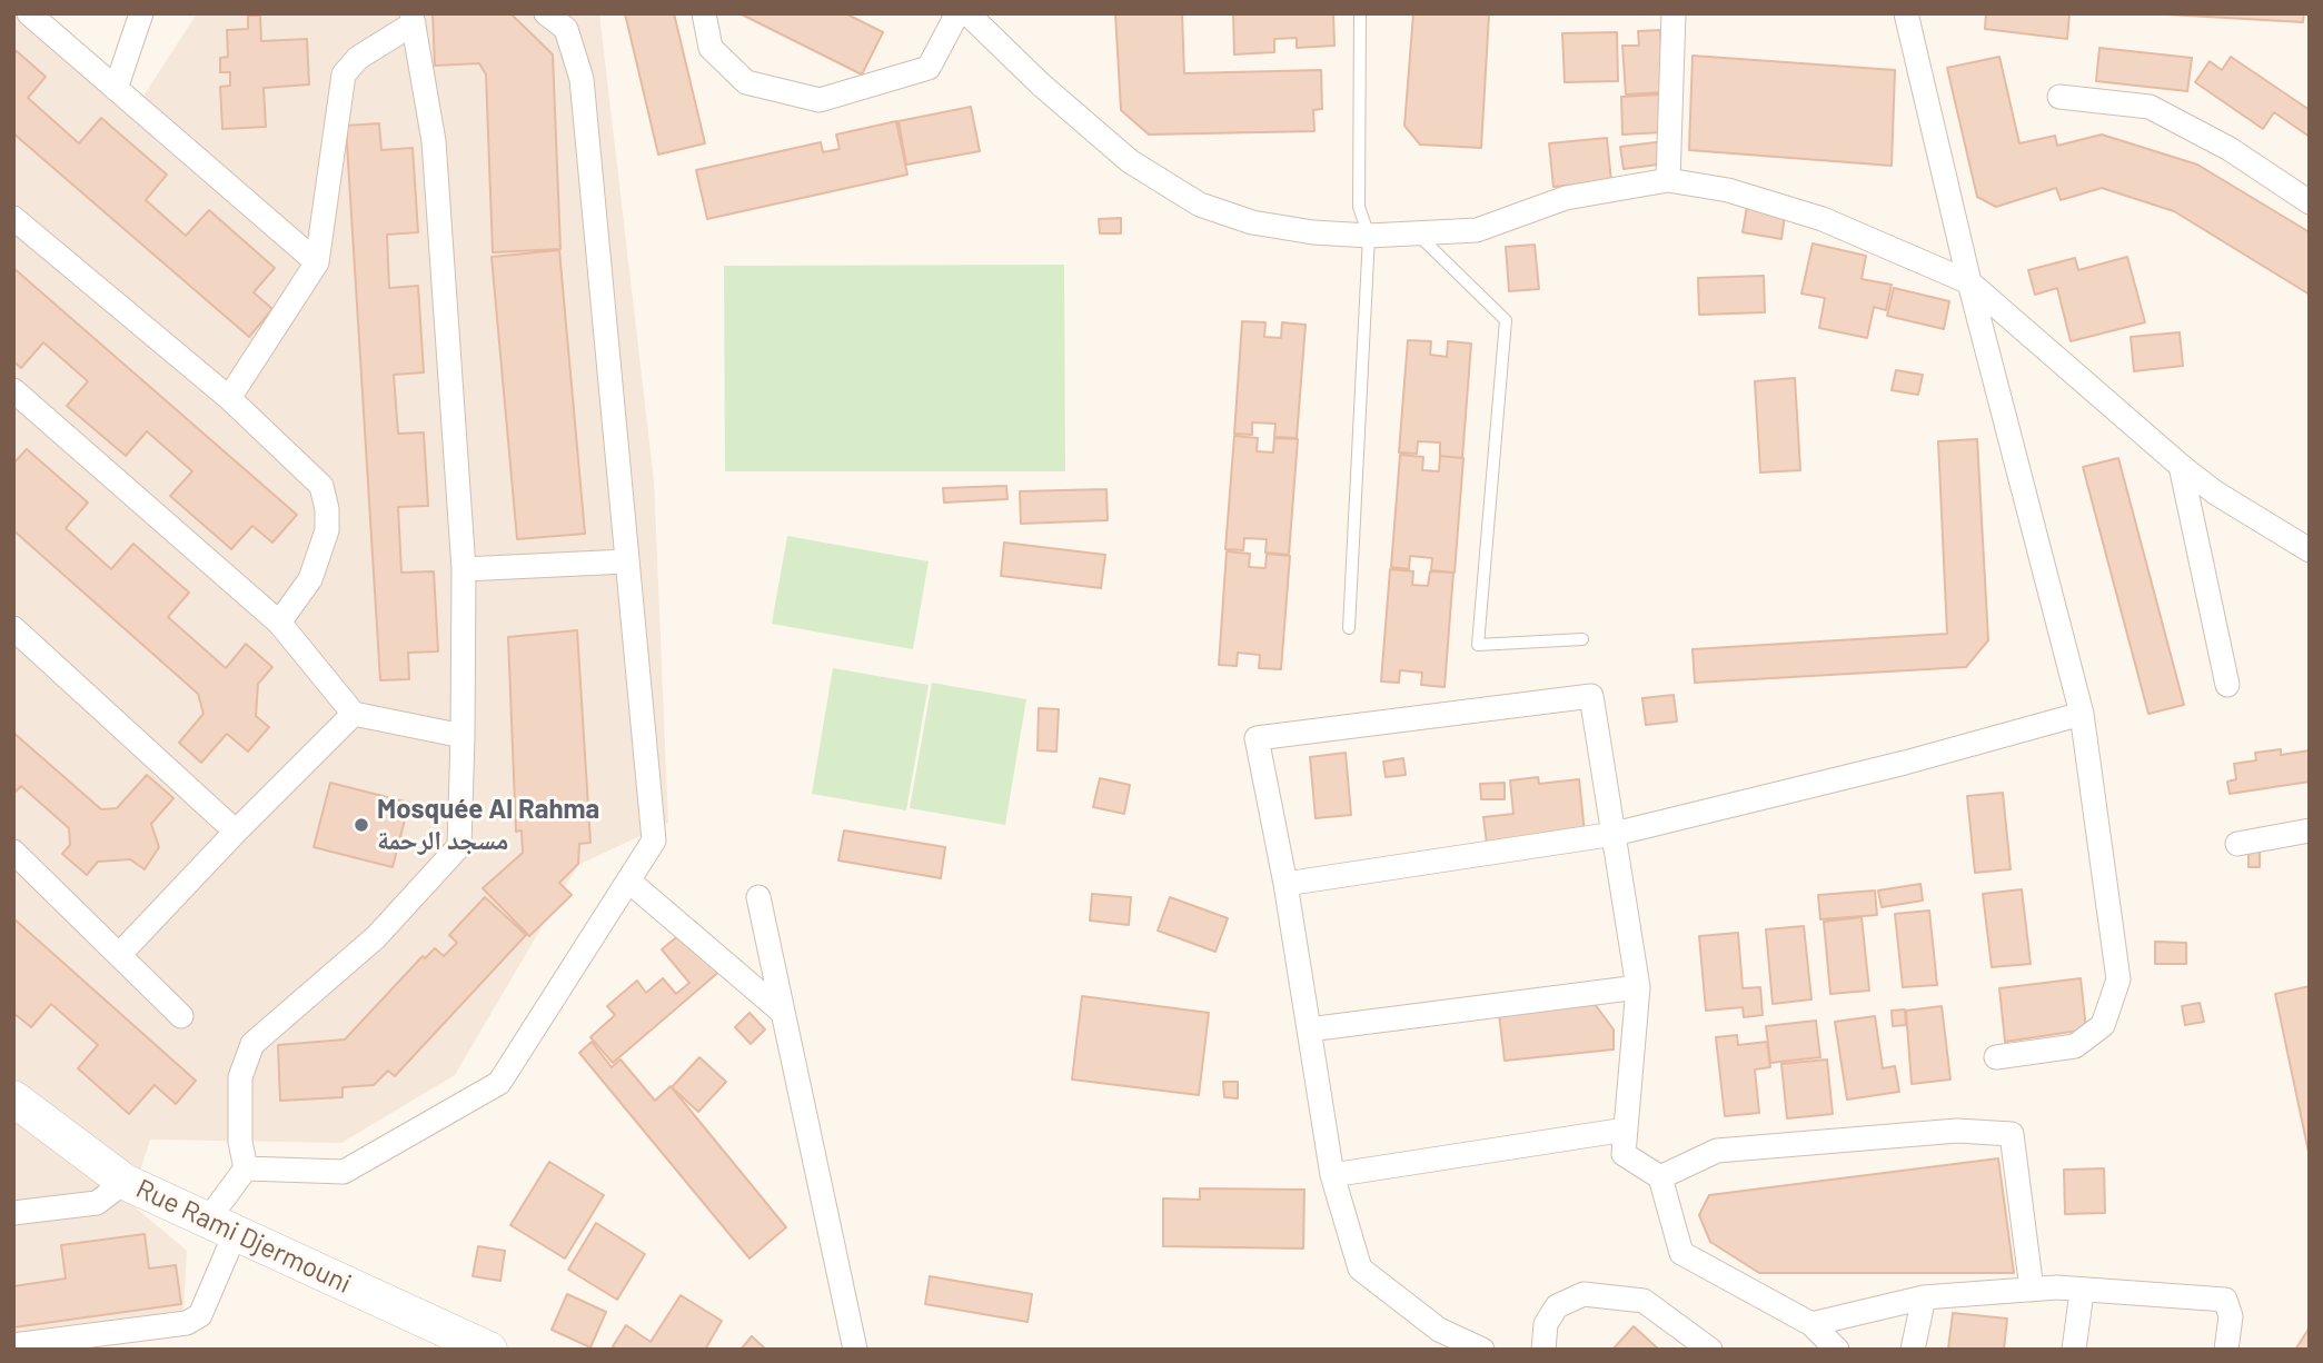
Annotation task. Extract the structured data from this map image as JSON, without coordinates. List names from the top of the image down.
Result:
{
  "streets": {
    "main road": ["Rue Rami Djermouni"]
  },
  "places": ["Mosquée Al Rahma مسجد الرحمة"]
}
